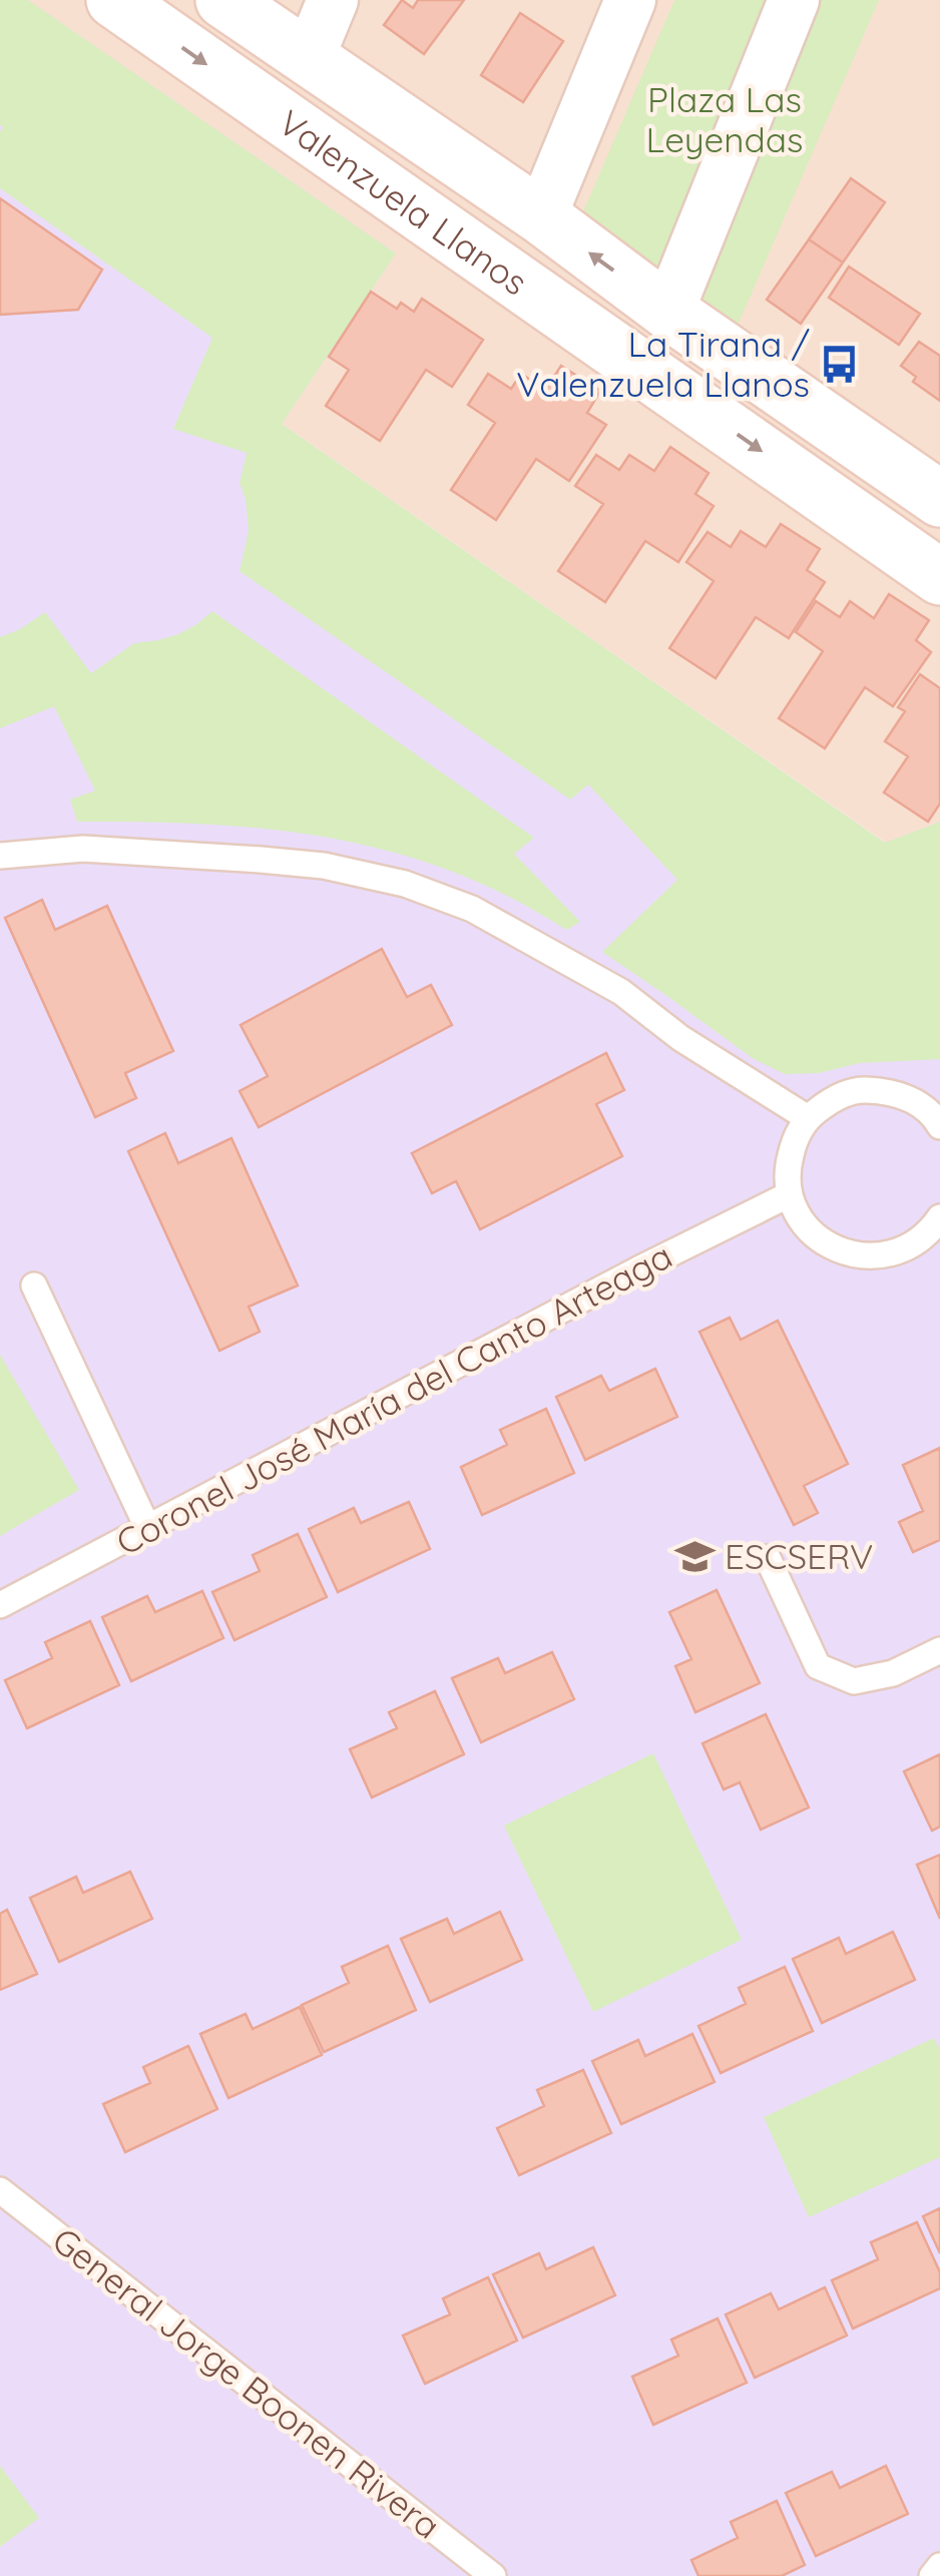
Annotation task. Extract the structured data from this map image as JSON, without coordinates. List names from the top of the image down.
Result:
{
  "streets": {
    "main road": ["Valenzuela Llanos"],
    "lane": ["Coronel José María del Canto Arteaga", "General Jorge Boonen Rivera"]
  },
  "parks": ["Plaza Las Leyendas"],
  "places": {
    "bus stop": ["La Tirana / Valenzuela Llanos"],
    "school or university": ["ESCSERV"]
  }
}
